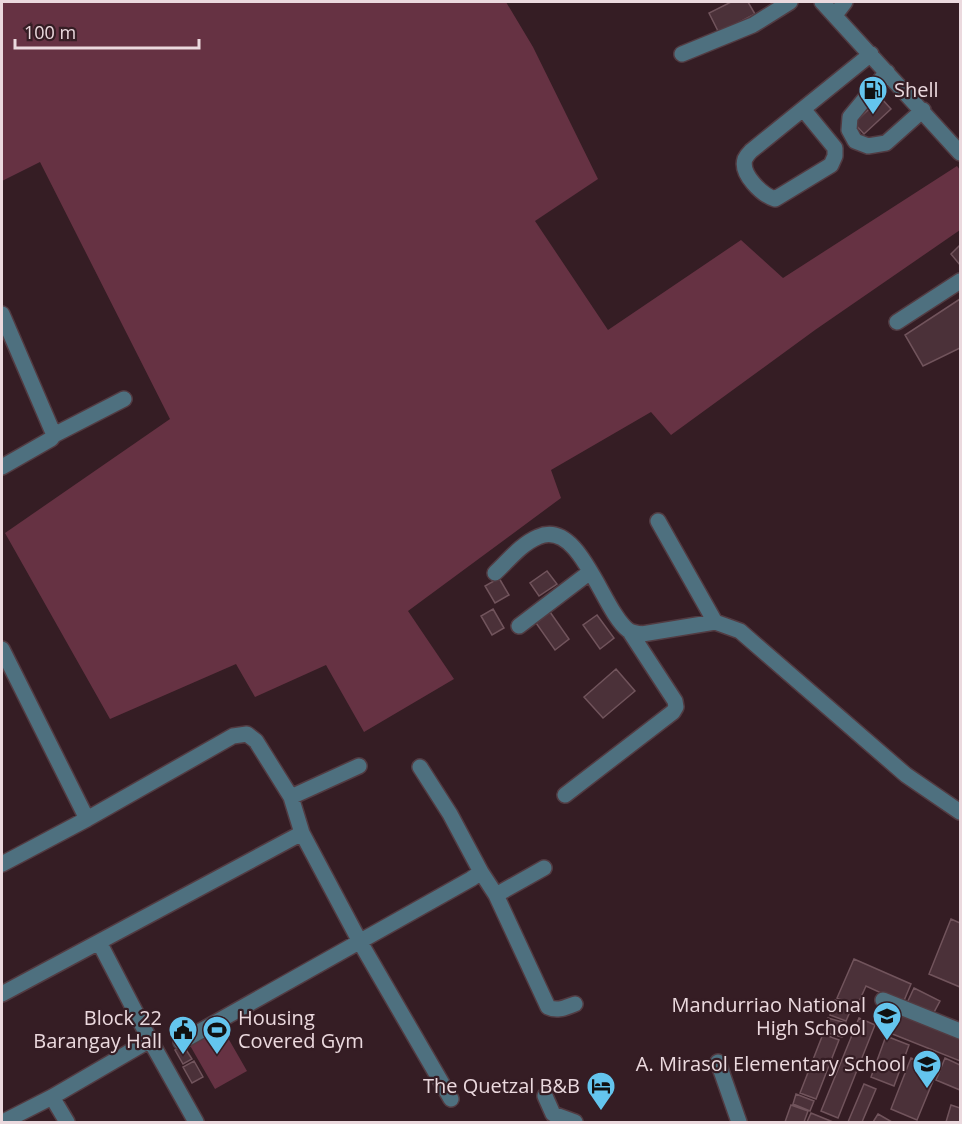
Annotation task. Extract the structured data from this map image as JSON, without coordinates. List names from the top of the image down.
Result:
{
  "places": {
    "fuel station": ["Shell"],
    "school or university": ["Mandurriao National High School", "A. Mirasol Elementary School"],
    "public building": ["Block 22 Barangay Hall"],
    "sports": ["Housing Covered Gym"],
    "hotel": ["The Quetzal B&B"]
  },
  "scale_bar": "100 m"
}
